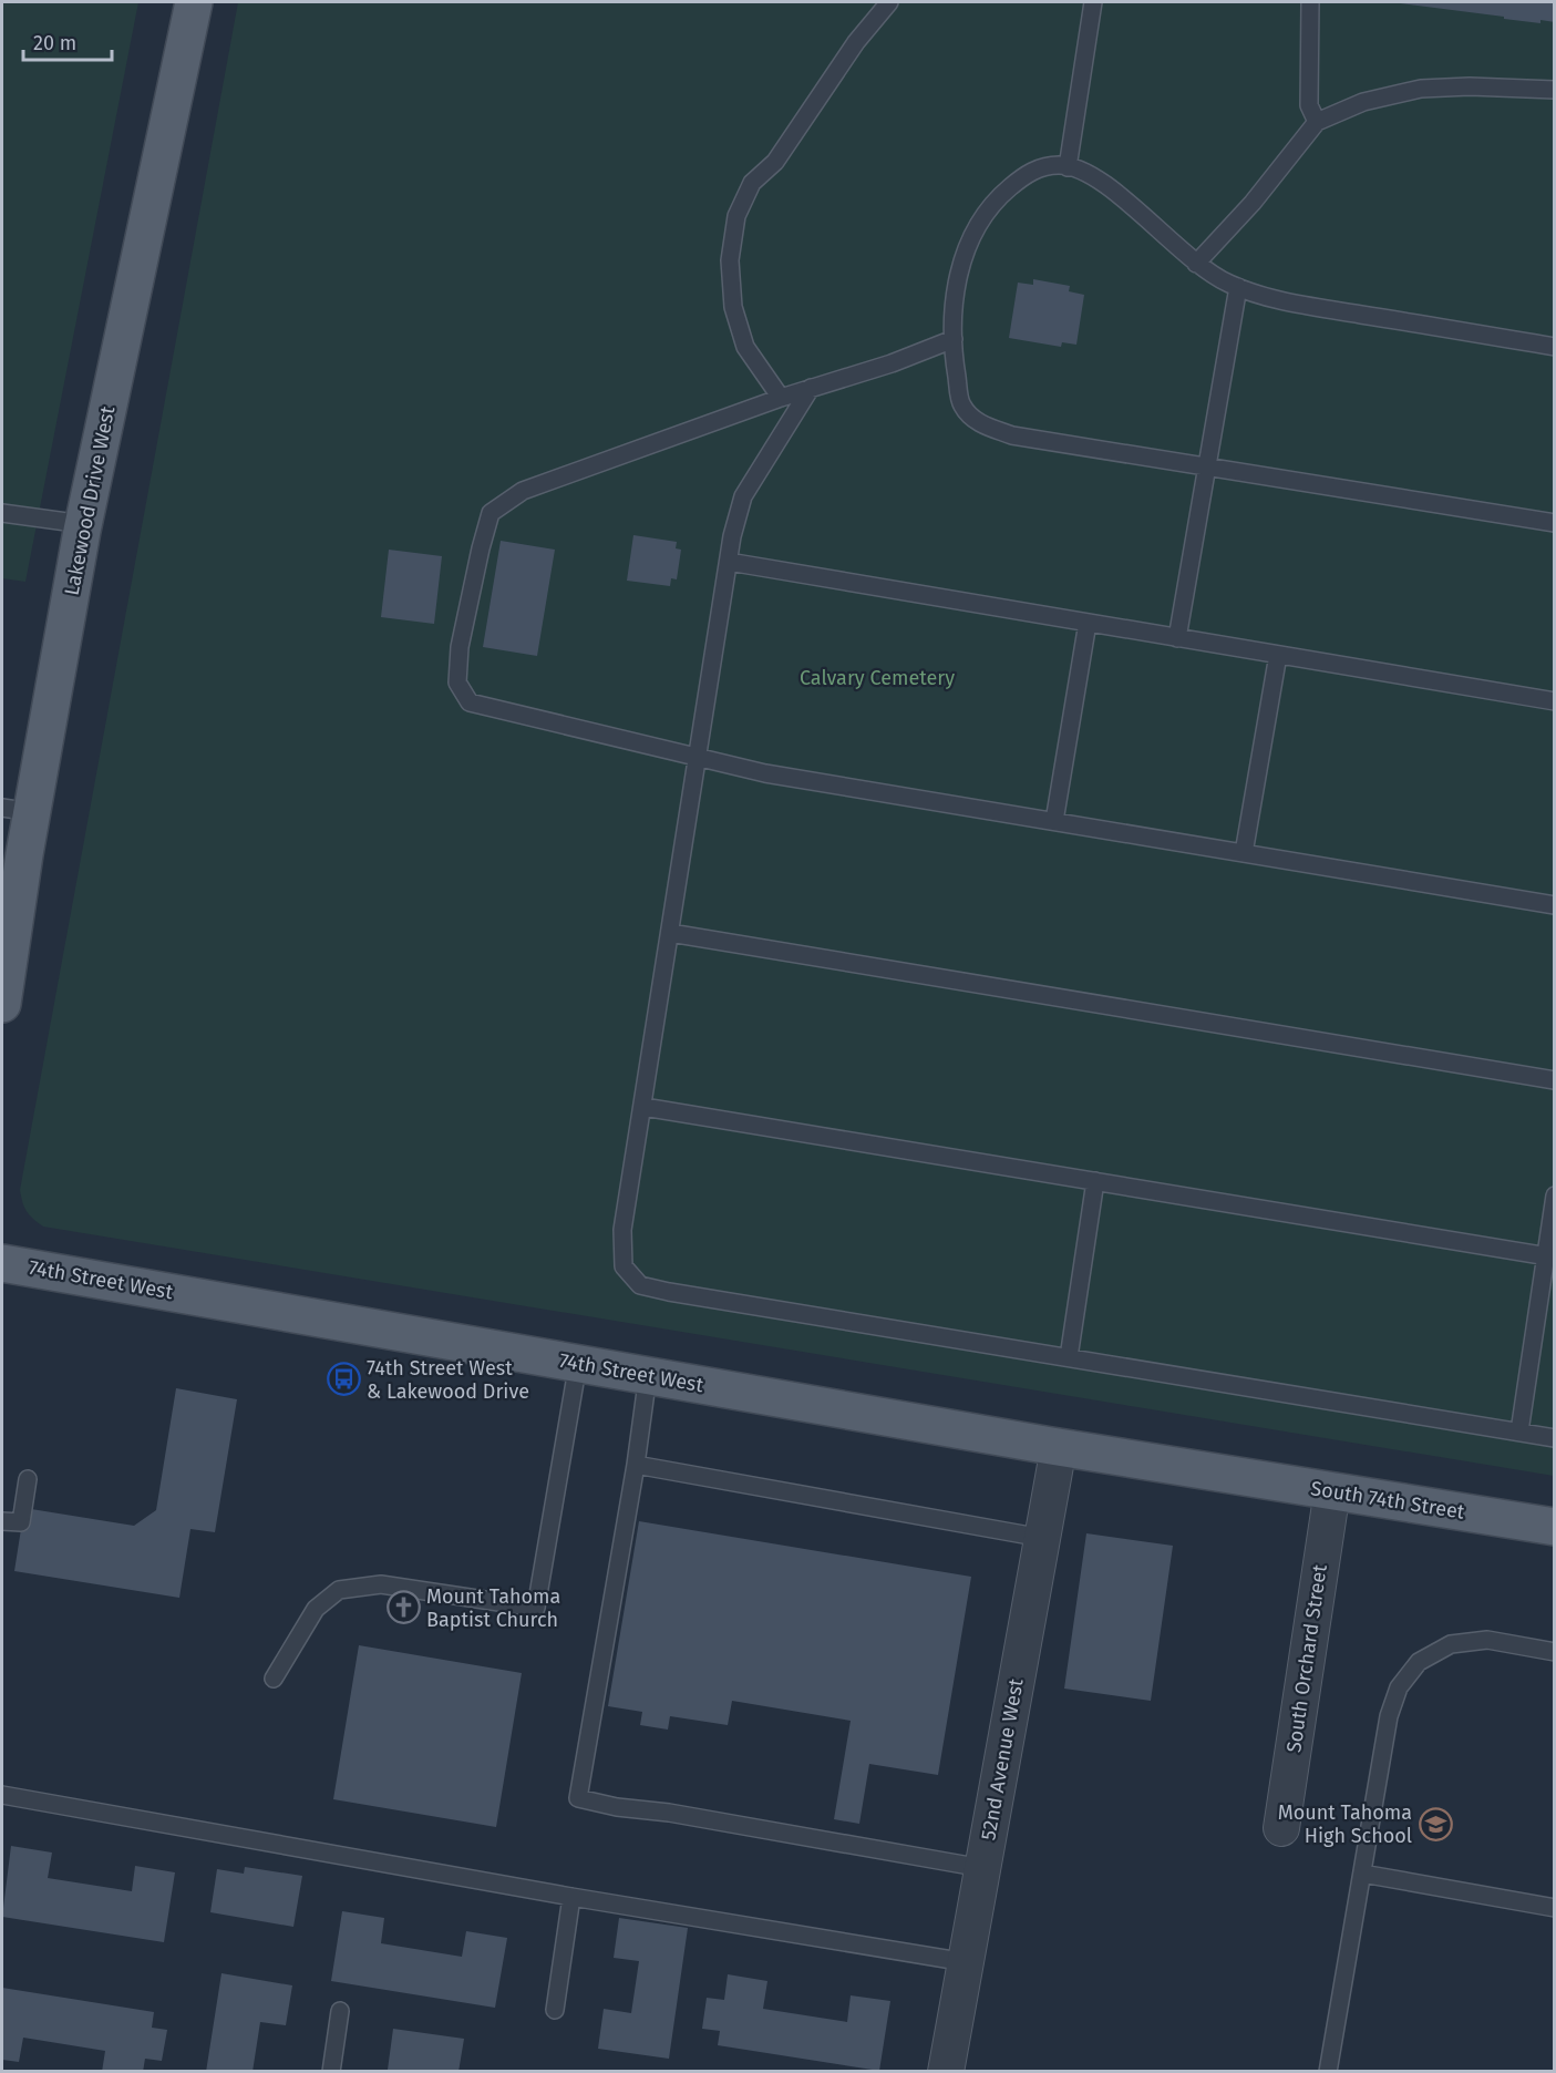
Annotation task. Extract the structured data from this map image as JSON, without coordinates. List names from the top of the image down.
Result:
{
  "streets": {
    "main road": ["Lakewood Drive West", "74th Street West", "South 74th Street"],
    "street": ["South Orchard Street", "52nd Avenue West"]
  },
  "crossings": [
    ["74th Street West", "South 74th Street"],
    ["74th Street West", "52nd Avenue West"],
    ["South 74th Street", "South Orchard Street"]
  ],
  "parks": ["Calvary Cemetery"],
  "places": {
    "bus stop": ["74th Street West & Lakewood Drive"],
    "church": ["Mount Tahoma Baptist Church"],
    "school or university": ["Mount Tahoma High School"]
  },
  "scale_bar": "20 m"
}
